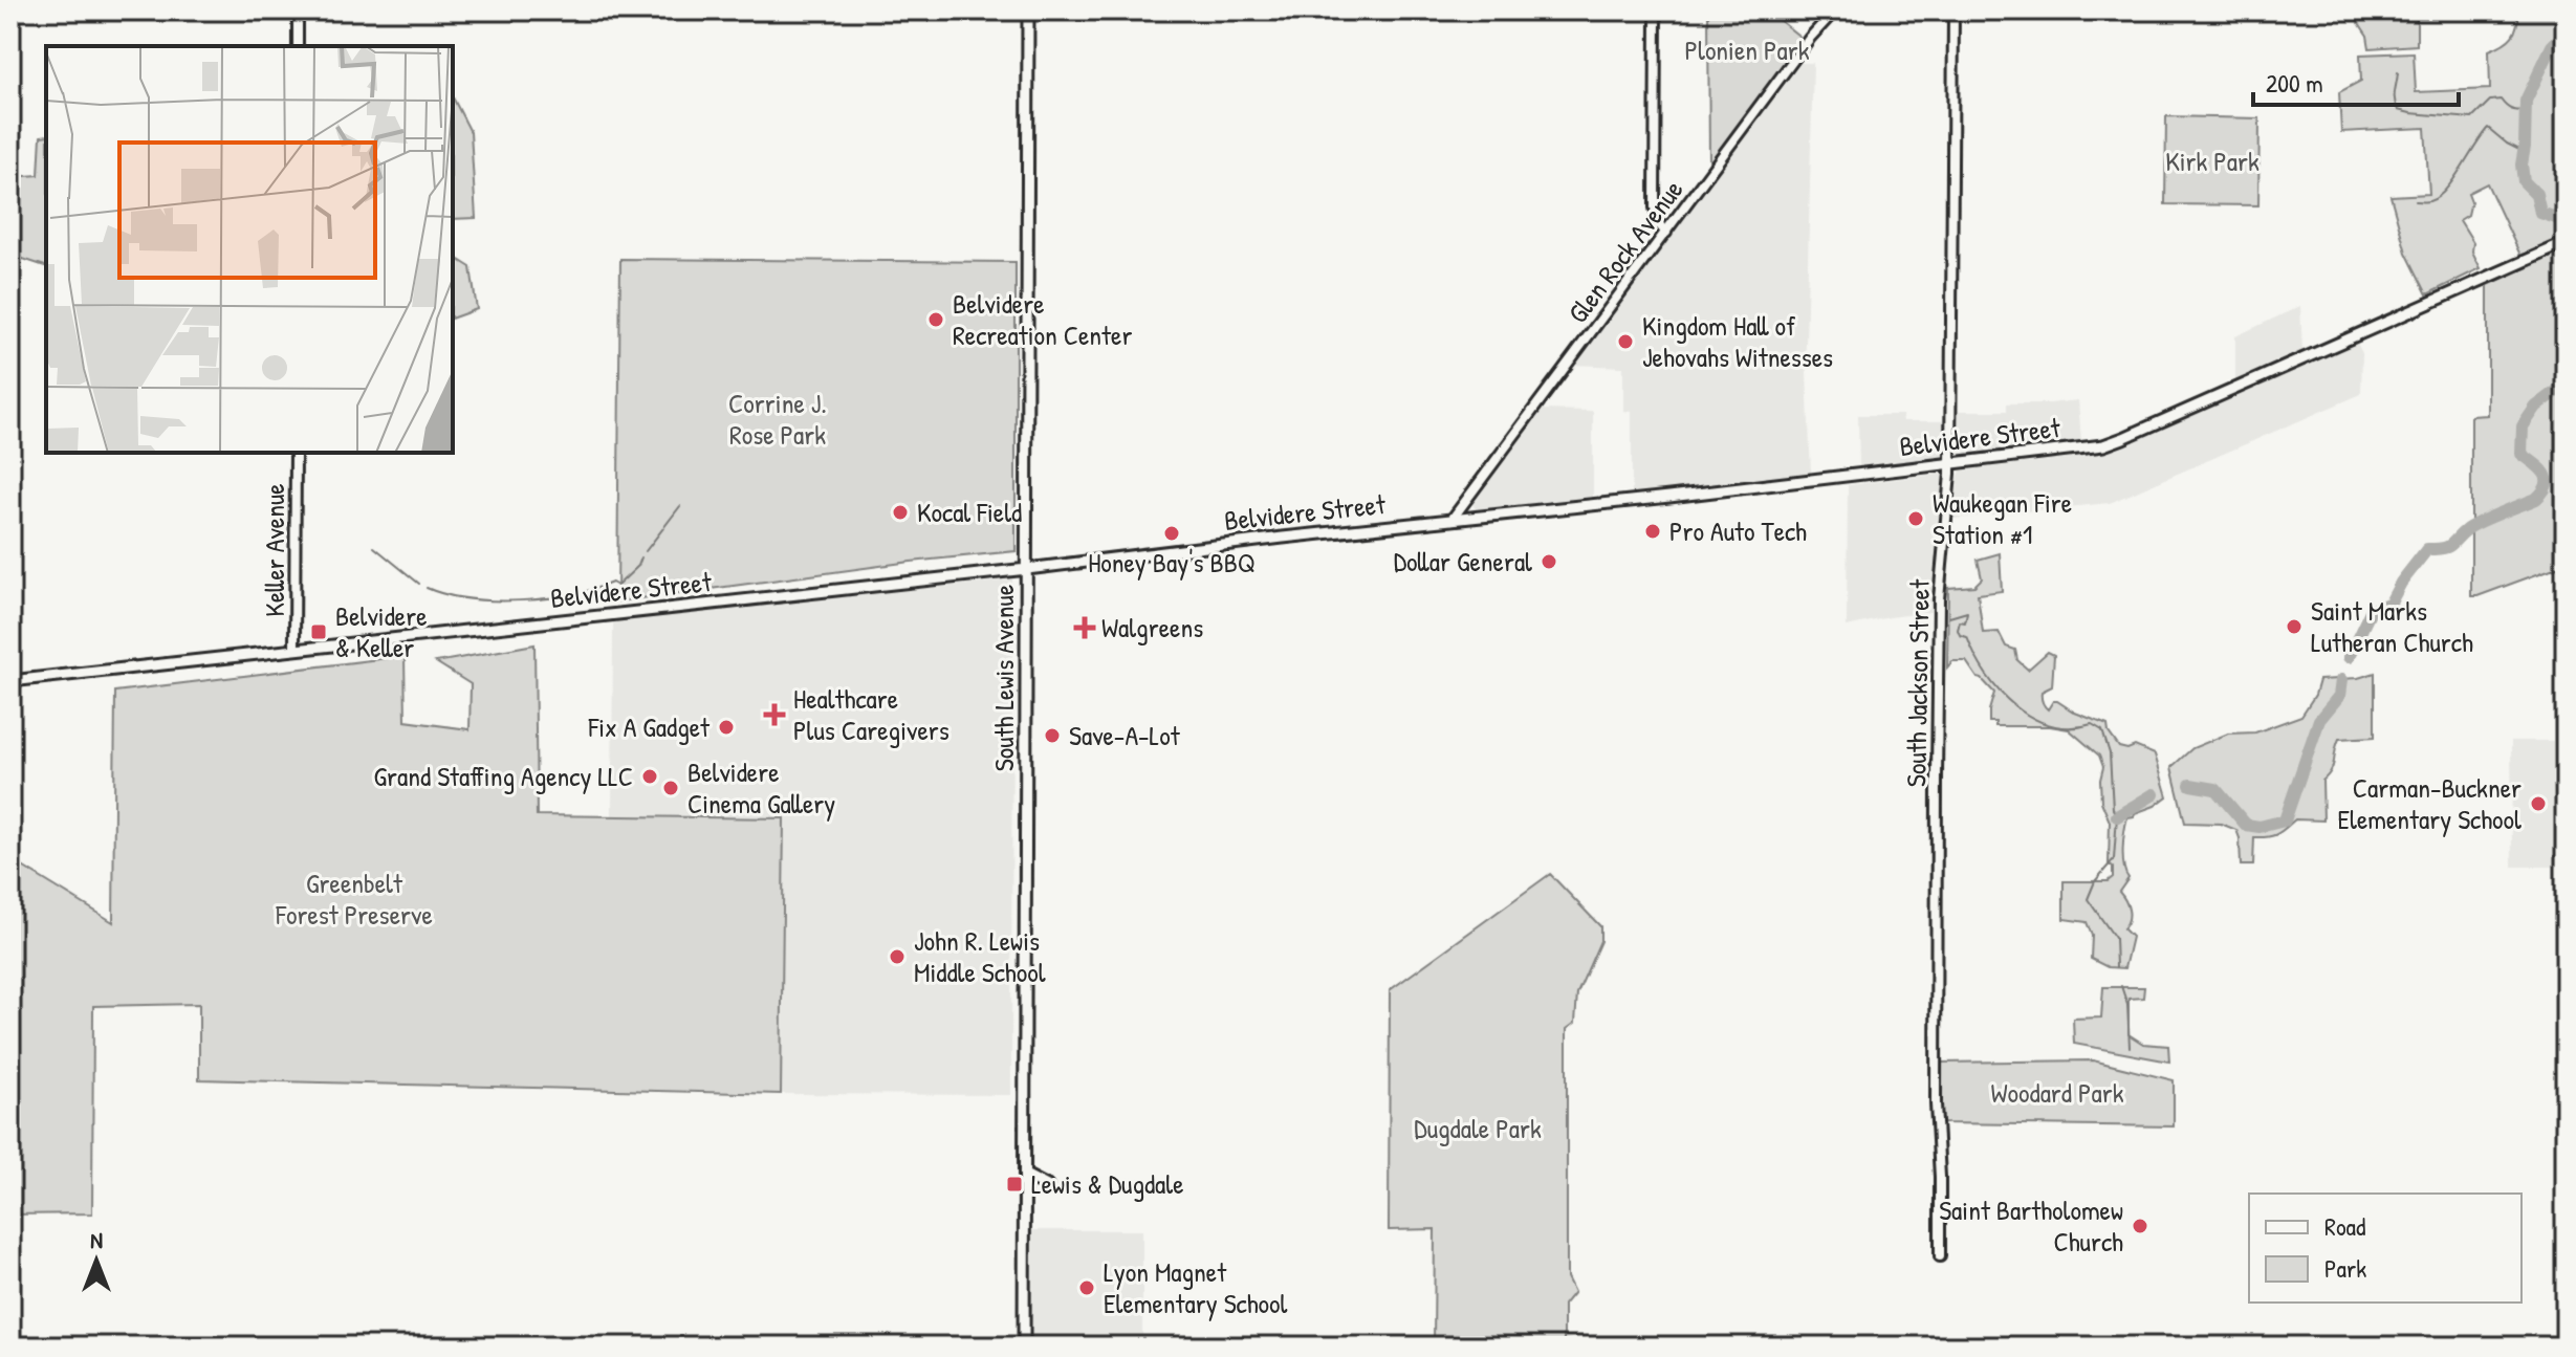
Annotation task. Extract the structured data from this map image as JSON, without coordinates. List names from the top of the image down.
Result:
{
  "streets": {
    "main road": ["Belvidere Street", "South Lewis Avenue"],
    "street": ["Glen Rock Avenue", "Keller Avenue", "South Jackson Street"]
  },
  "crossings": [
    ["Glen Rock Avenue", "Belvidere Street"],
    ["Belvidere Street", "Keller Avenue"],
    ["Belvidere Street", "South Lewis Avenue"],
    ["Belvidere Street", "South Jackson Street"]
  ],
  "parks": [
    "Plonien Park",
    "Kirk Park",
    "Corrine J. Rose Park",
    "Greenbelt Forest Preserve",
    "Woodard Park",
    "Dugdale Park"
  ],
  "places": {
    "other": [
      "Belvidere Recreation Center",
      "Kingdom Hall of Jehovahs Witnesses",
      "Kocal Field",
      "Waukegan Fire Station #1",
      "Pro Auto Tech",
      "Honey Bay's BBQ",
      "Dollar General",
      "Saint Marks Lutheran Church",
      "Fix A Gadget",
      "Save-A-Lot",
      "Grand Staffing Agency LLC",
      "Belvidere Cinema Gallery",
      "Carman-Buckner Elementary School",
      "John R. Lewis Middle School",
      "Saint Bartholomew Church",
      "Lyon Magnet Elementary School"
    ],
    "health": ["Walgreens", "Healthcare Plus Caregivers"],
    "transit": ["Belvidere & Keller", "Lewis & Dugdale"]
  },
  "legend": ["Road", "Park"],
  "scale_bar": "200 m",
  "north": "top"
}
